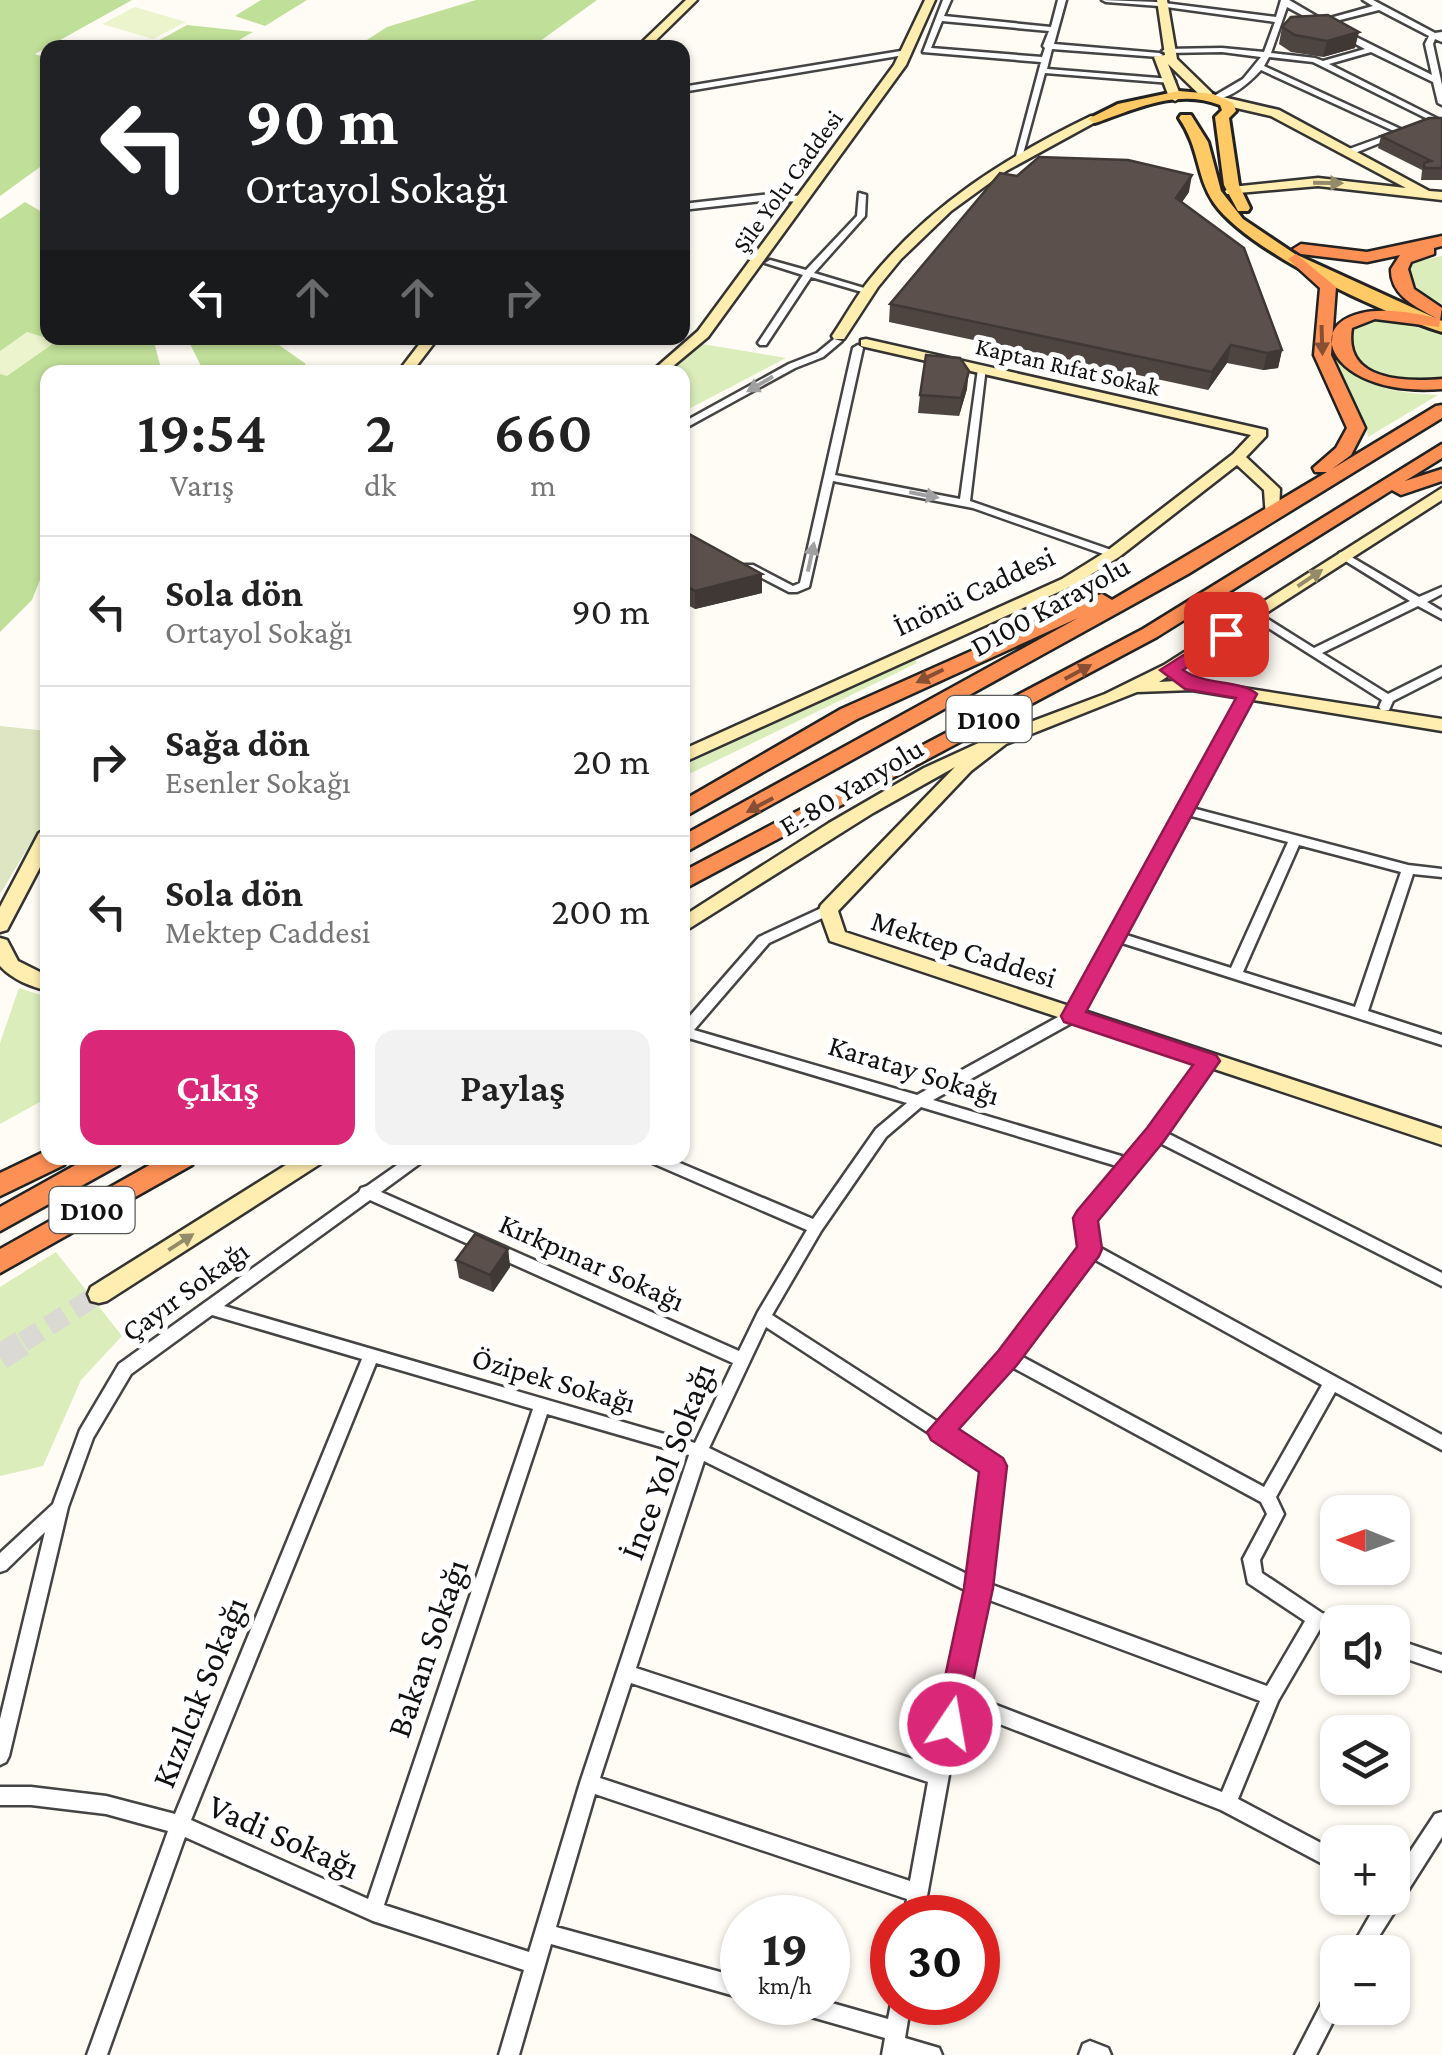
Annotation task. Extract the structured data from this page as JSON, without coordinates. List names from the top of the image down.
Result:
{
  "streets": {
    "highway": ["D100 Karayolu", "D100"],
    "street": [
      "Şile Yolu Caddesi",
      "Kaptan Rıfat Sokak",
      "İnönü Caddesi",
      "E-80 Yanyolu",
      "Mektep Caddesi",
      "Karatay Sokağı",
      "Kırkpınar Sokağı",
      "Çayır Sokağı",
      "Özipek Sokağı",
      "İnce Yol Sokağı",
      "Bakan Sokağı",
      "Kızılcık Sokağı",
      "Vadi Sokağı"
    ]
  },
  "crossings": [
    ["Kaptan Rıfat Sokak", "İnönü Caddesi"],
    ["Mektep Caddesi", "İnce Yol Sokağı"],
    ["Karatay Sokağı", "İnce Yol Sokağı"],
    ["Kırkpınar Sokağı", "Çayır Sokağı"],
    ["Kırkpınar Sokağı", "İnce Yol Sokağı"],
    ["Çayır Sokağı", "Özipek Sokağı"],
    ["Özipek Sokağı", "İnce Yol Sokağı"],
    ["Özipek Sokağı", "Bakan Sokağı"],
    ["Özipek Sokağı", "Kızılcık Sokağı"],
    ["İnce Yol Sokağı", "Vadi Sokağı"],
    ["Bakan Sokağı", "Vadi Sokağı"],
    ["Kızılcık Sokağı", "Vadi Sokağı"]
  ],
  "north": "left",
  "page": {
    "turn": ["90 m", "Ortayol Sokağı"],
    "eta": [
      "19:54",
      "Varış",
      "2",
      "dk",
      "660",
      "m"
    ],
    "list": [
      {
        "name": "Sola dön",
        "note": "Ortayol Sokağı",
        "value": "90 m"
      },
      {
        "name": "Sağa dön",
        "note": "Esenler Sokağı",
        "value": "20 m"
      },
      {
        "name": "Sola dön",
        "note": "Mektep Caddesi",
        "value": "200 m"
      }
    ],
    "buttons": ["Çıkış", "Paylaş"],
    "map_buttons": ["+", "−"],
    "speed": "19 km/h",
    "limit": "30"
  }
}
